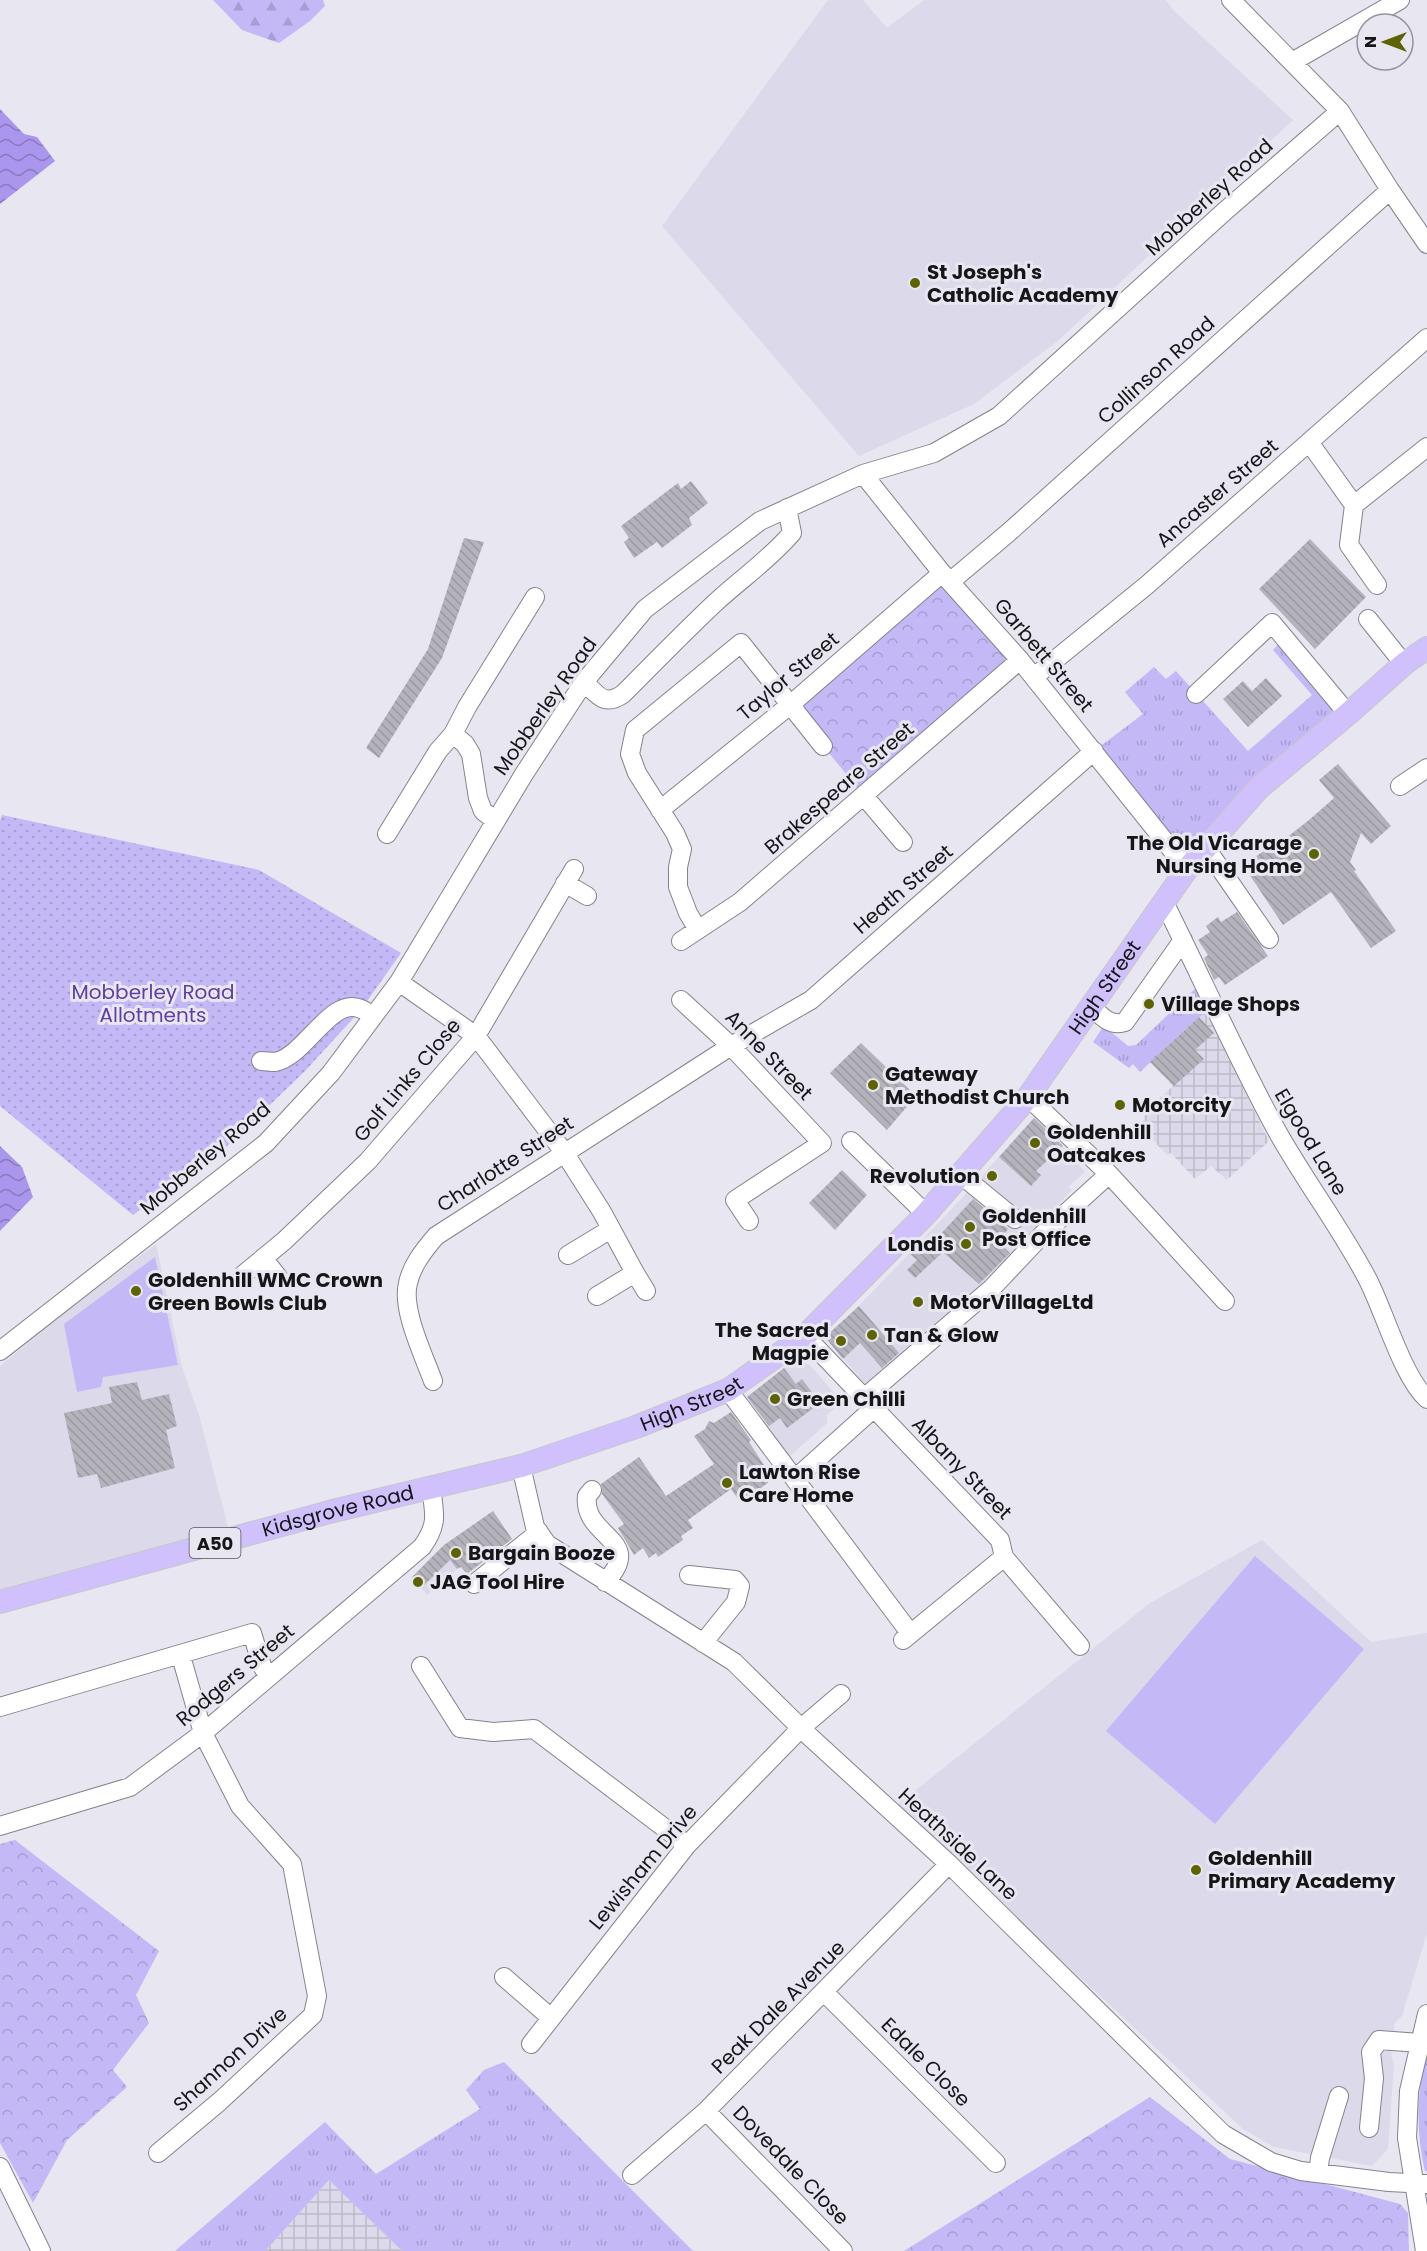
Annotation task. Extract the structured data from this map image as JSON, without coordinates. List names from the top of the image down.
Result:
{
  "streets": {
    "main road": ["High Street", "Kidsgrove Road", "A50"],
    "street": [
      "Mobberley Road",
      "Collinson Road",
      "Ancaster Street",
      "Garbett Street",
      "Taylor Street",
      "Brakespeare Street",
      "Heath Street",
      "Anne Street",
      "Golf Links Close",
      "Elgood Lane",
      "Charlotte Street",
      "Albany Street",
      "Rodgers Street",
      "Heathside Lane",
      "Lewisham Drive",
      "Peak Dale Avenue",
      "Shannon Drive",
      "Edale Close",
      "Dovedale Close"
    ]
  },
  "crossings": [
    ["Mobberley Road", "Garbett Street"],
    ["Collinson Road", "Garbett Street"],
    ["Collinson Road", "Taylor Street"],
    ["Ancaster Street", "Garbett Street"],
    ["Garbett Street", "Taylor Street"],
    ["Garbett Street", "Brakespeare Street"],
    ["Garbett Street", "Heath Street"],
    ["Garbett Street", "High Street"],
    ["Heath Street", "Anne Street"],
    ["Heath Street", "Charlotte Street"],
    ["High Street", "Elgood Lane"],
    ["High Street", "Albany Street"],
    ["High Street", "Kidsgrove Road"],
    ["High Street", "Rodgers Street"],
    ["High Street", "Heathside Lane"],
    ["Anne Street", "Charlotte Street"],
    ["Kidsgrove Road", "Rodgers Street"],
    ["Rodgers Street", "Shannon Drive"],
    ["Heathside Lane", "Lewisham Drive"],
    ["Heathside Lane", "Peak Dale Avenue"],
    ["Peak Dale Avenue", "Edale Close"],
    ["Peak Dale Avenue", "Dovedale Close"]
  ],
  "parks": ["Mobberley Road Allotments"],
  "places": [
    "St Joseph's Catholic Academy",
    "The Old Vicarage Nursing Home",
    "Village Shops",
    "Gateway Methodist Church",
    "Motorcity",
    "Goldenhill Oatcakes",
    "Revolution",
    "Goldenhill Post Office",
    "Londis",
    "Goldenhill WMC Crown Green Bowls Club",
    "MotorVillageLtd",
    "Tan & Glow",
    "The Sacred Magpie",
    "Green Chilli",
    "Lawton Rise Care Home",
    "Bargain Booze",
    "JAG Tool Hire",
    "Goldenhill Primary Academy"
  ],
  "north": "left"
}
